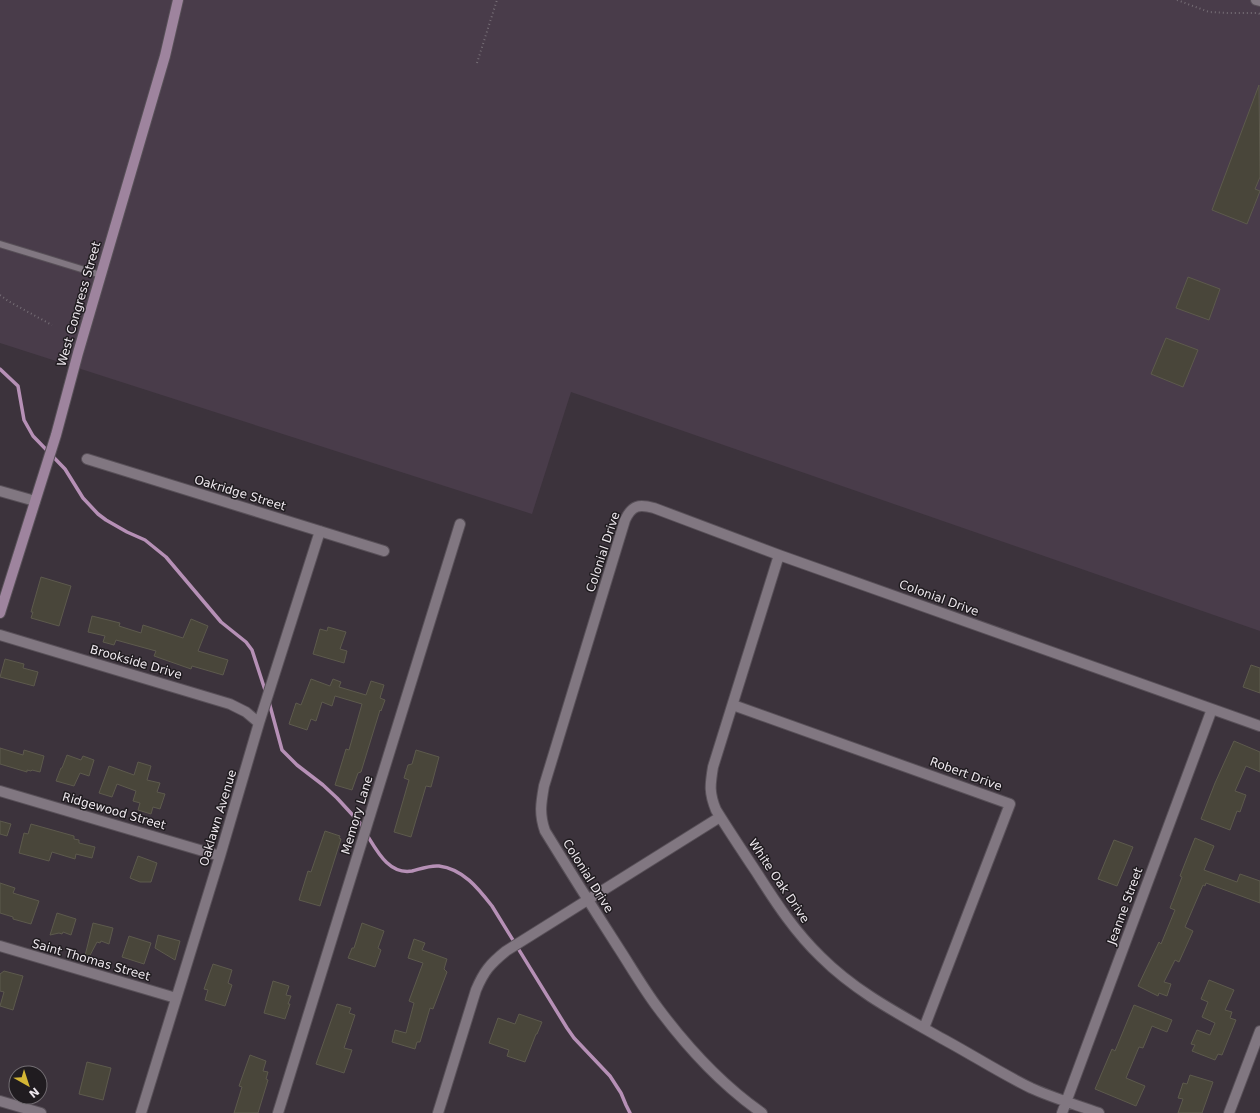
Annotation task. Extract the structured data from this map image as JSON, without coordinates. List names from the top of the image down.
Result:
{
  "streets": {
    "main road": ["West Congress Street"],
    "street": [
      "Oakridge Street",
      "Colonial Drive",
      "Brookside Drive",
      "Robert Drive",
      "Ridgewood Street",
      "Memory Lane",
      "Oaklawn Avenue",
      "White Oak Drive",
      "Jeanne Street",
      "Saint Thomas Street"
    ]
  },
  "crossings": [
    ["Oakridge Street", "Oaklawn Avenue"],
    ["Colonial Drive", "White Oak Drive"],
    ["Colonial Drive", "Jeanne Street"],
    ["Brookside Drive", "Oaklawn Avenue"],
    ["Robert Drive", "White Oak Drive"],
    ["Ridgewood Street", "Oaklawn Avenue"],
    ["Oaklawn Avenue", "Saint Thomas Street"],
    ["White Oak Drive", "Jeanne Street"]
  ],
  "north": "bottom right"
}
